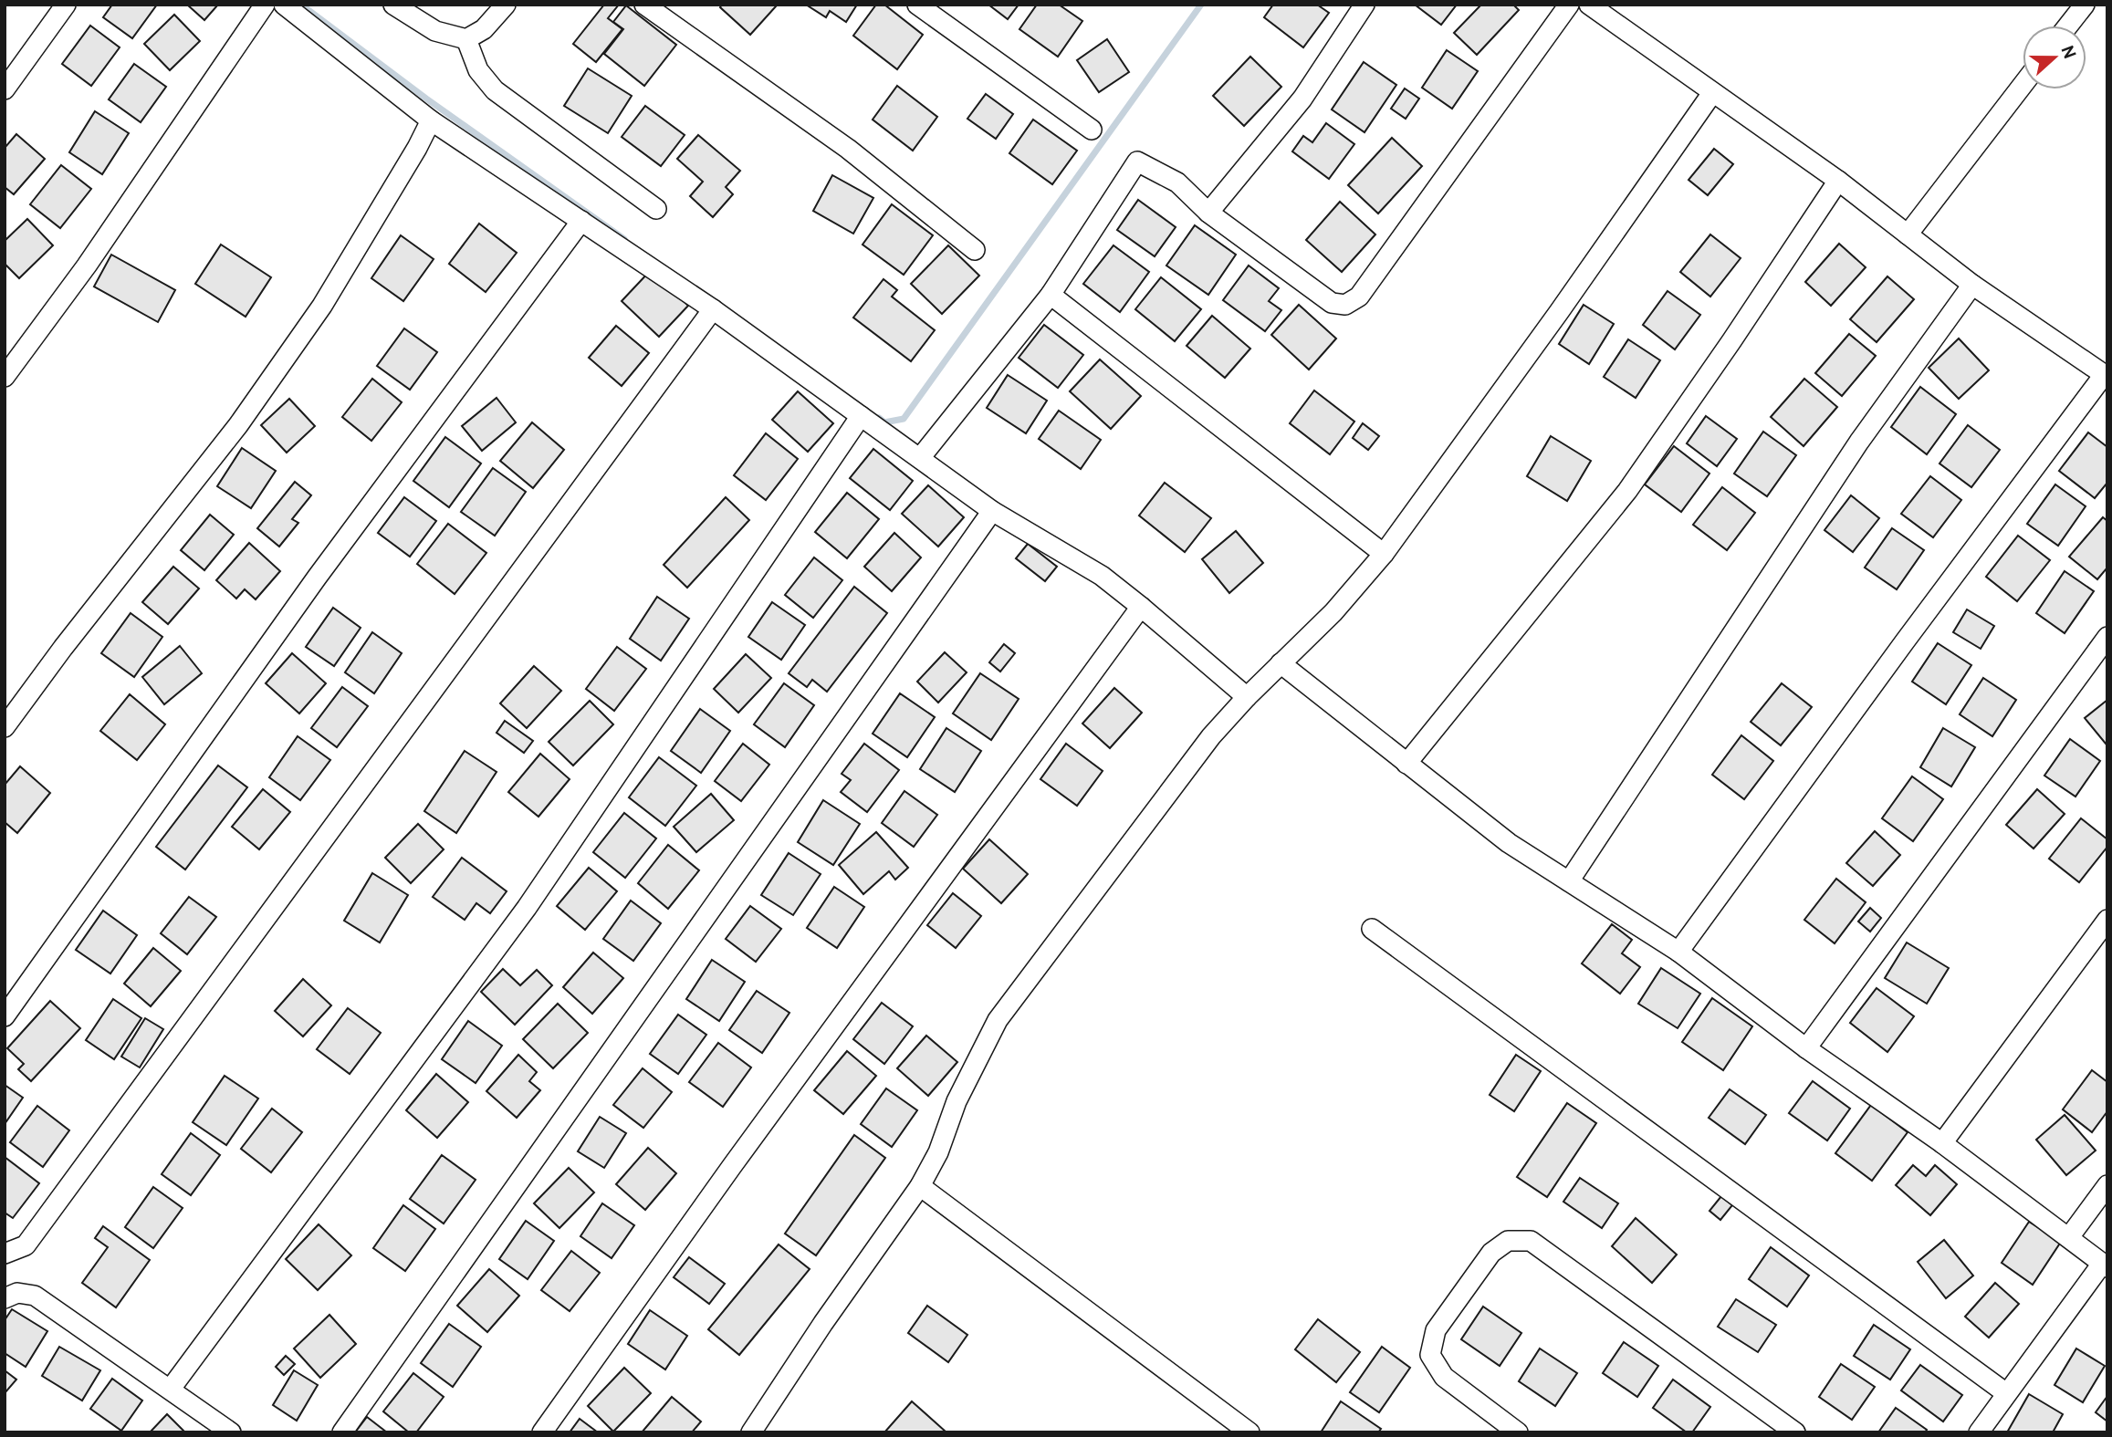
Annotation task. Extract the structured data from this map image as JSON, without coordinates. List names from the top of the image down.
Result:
{
  "north": "right"
}
